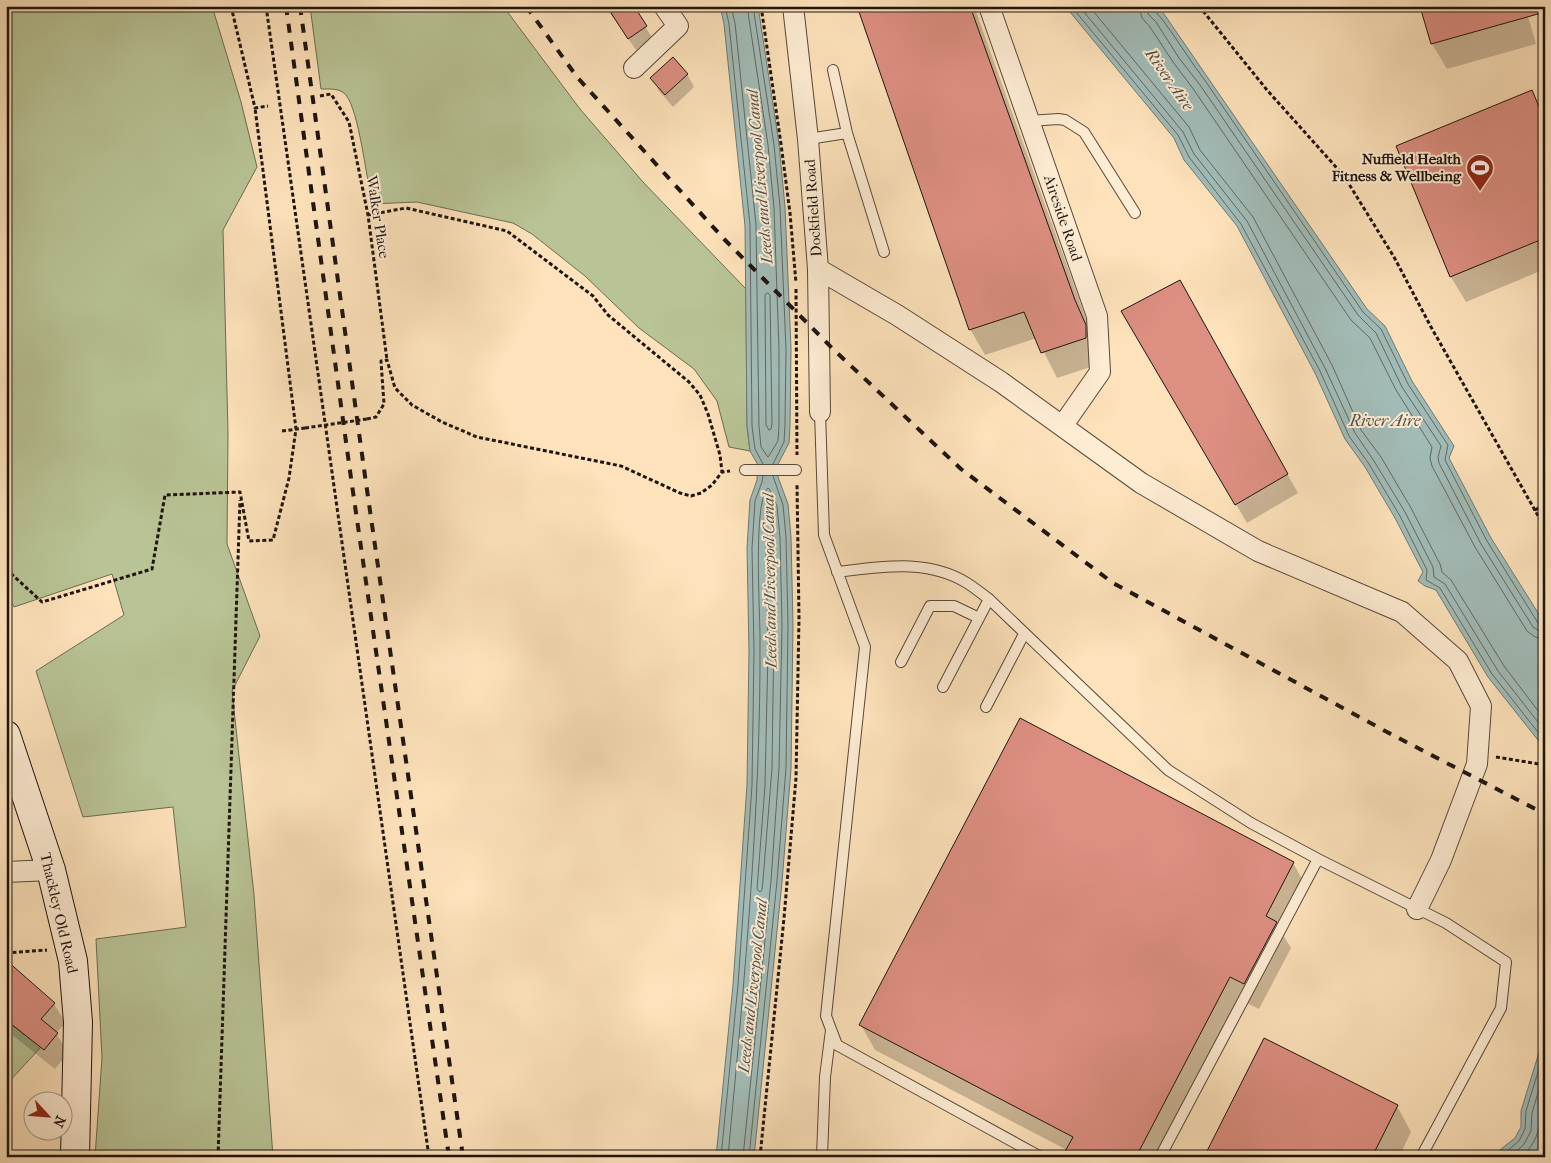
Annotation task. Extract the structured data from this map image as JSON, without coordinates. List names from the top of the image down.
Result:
{
  "streets": {
    "street": ["Dockfield Road", "Aireside Road", "Thackley Old Road"],
    "path": ["Walker Place"]
  },
  "water": ["River Aire", "Leeds and Liverpool Canal"],
  "places": {
    "sports": ["Nuffield Health Fitness & Wellbeing"]
  },
  "north": "bottom right"
}
